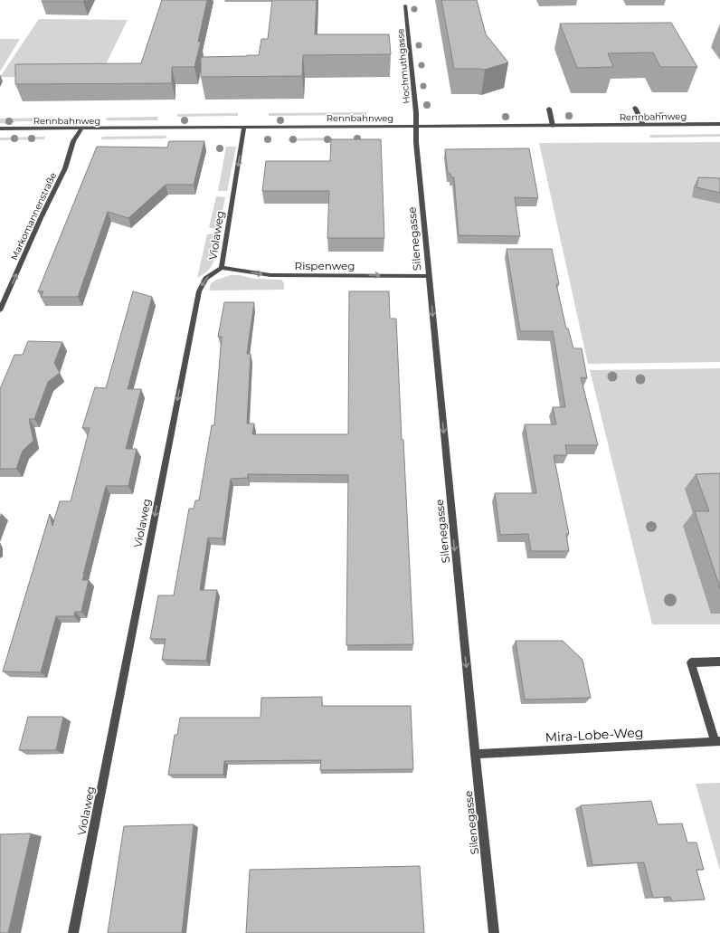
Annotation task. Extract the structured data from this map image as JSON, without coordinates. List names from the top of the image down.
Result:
{
  "streets": {
    "street": [
      "Hochmuthgasse",
      "Rennbahnweg",
      "Markomannenstraße",
      "Violaweg",
      "Silenegasse",
      "Rispenweg",
      "Mira-Lobe-Weg"
    ]
  },
  "crossings": [
    ["Hochmuthgasse", "Rennbahnweg"],
    ["Hochmuthgasse", "Silenegasse"],
    ["Rennbahnweg", "Markomannenstraße"],
    ["Rennbahnweg", "Violaweg"],
    ["Rennbahnweg", "Silenegasse"],
    ["Violaweg", "Rispenweg"],
    ["Silenegasse", "Rispenweg"],
    ["Silenegasse", "Mira-Lobe-Weg"]
  ],
  "one_way": [
    "Markomannenstraße",
    "Violaweg",
    "Silenegasse",
    "Rispenweg"
  ]
}
